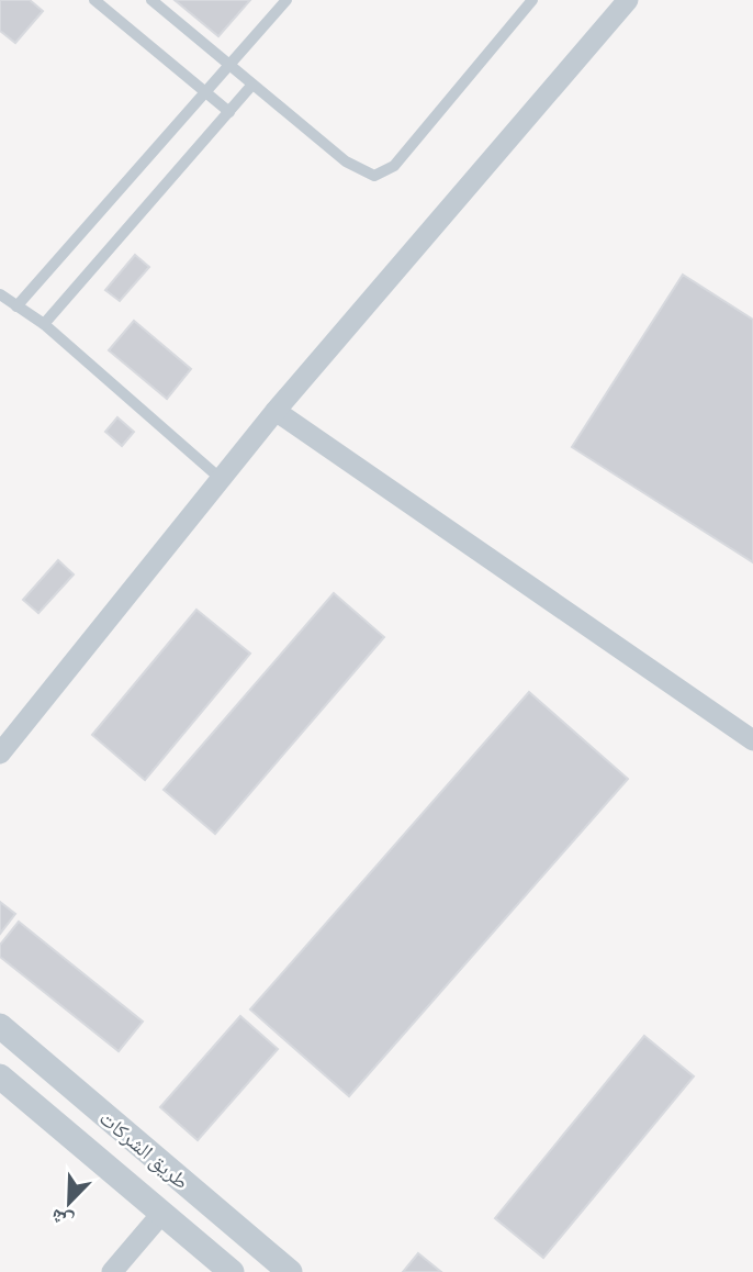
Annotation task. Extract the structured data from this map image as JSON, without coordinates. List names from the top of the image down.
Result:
{
  "streets": {
    "street": ["طريق الشركات"]
  },
  "north": "bottom left"
}
